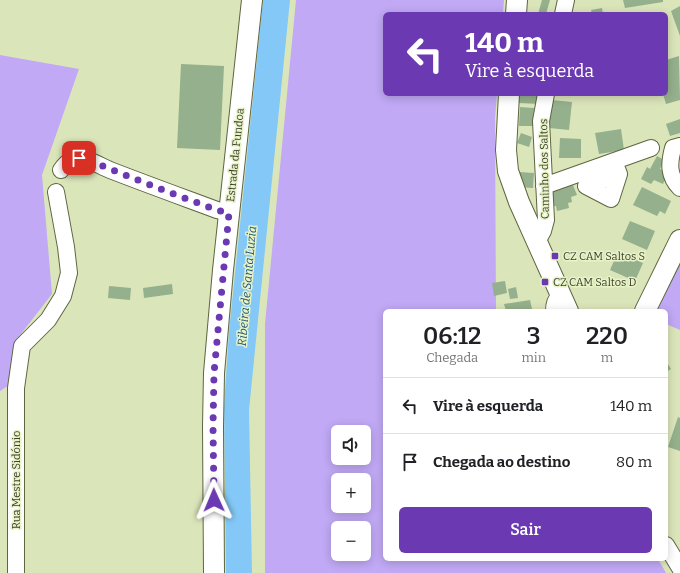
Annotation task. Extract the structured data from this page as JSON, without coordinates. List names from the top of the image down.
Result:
{
  "streets": {
    "main road": ["Estrada da Fundoa"],
    "street": ["Caminho dos Saltos", "Rua Mestre Sidónio"]
  },
  "water": ["Ribeira de Santa Luzia"],
  "places": {
    "transit": ["CZ CAM Saltos S", "CZ CAM Saltos D"]
  },
  "page": {
    "turn": ["140 m", "Vire à esquerda"],
    "eta": [
      "06:12",
      "Chegada",
      "3",
      "min",
      "220",
      "m"
    ],
    "list": [
      {
        "name": "Vire à esquerda",
        "value": "140 m"
      },
      {
        "name": "Chegada ao destino",
        "value": "80 m"
      }
    ],
    "map_buttons": ["+", "−"],
    "buttons": "Sair"
  }
}
